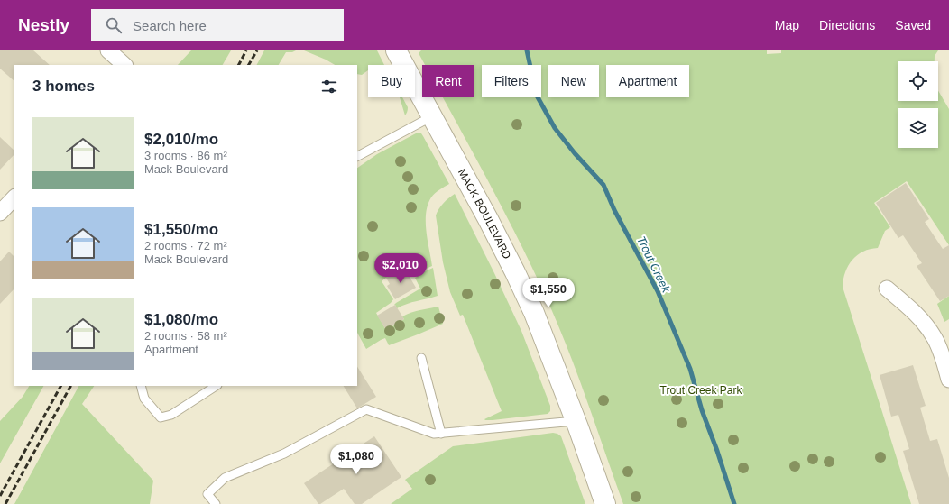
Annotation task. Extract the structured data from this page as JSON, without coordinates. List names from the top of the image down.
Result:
{
  "streets": {
    "main road": ["MACK BOULEVARD"]
  },
  "water": ["Trout Creek"],
  "parks": ["Trout Creek Park"],
  "page": {
    "header": "Nestly",
    "search": "Search here",
    "nav": ["Map", "Directions", "Saved"],
    "chip": [
      "Buy",
      "Rent",
      "Filters",
      "New",
      "Apartment"
    ],
    "heading": "3 homes",
    "list": [
      {
        "name": "$2,010/mo",
        "note": "3 rooms · 86 m² · Mack Boulevard"
      },
      {
        "name": "$1,550/mo",
        "note": "2 rooms · 72 m² · Mack Boulevard"
      },
      {
        "name": "$1,080/mo",
        "note": "2 rooms · 58 m² · Apartment"
      }
    ],
    "price": ["$2,010", "$1,550", "$1,080"]
  }
}
